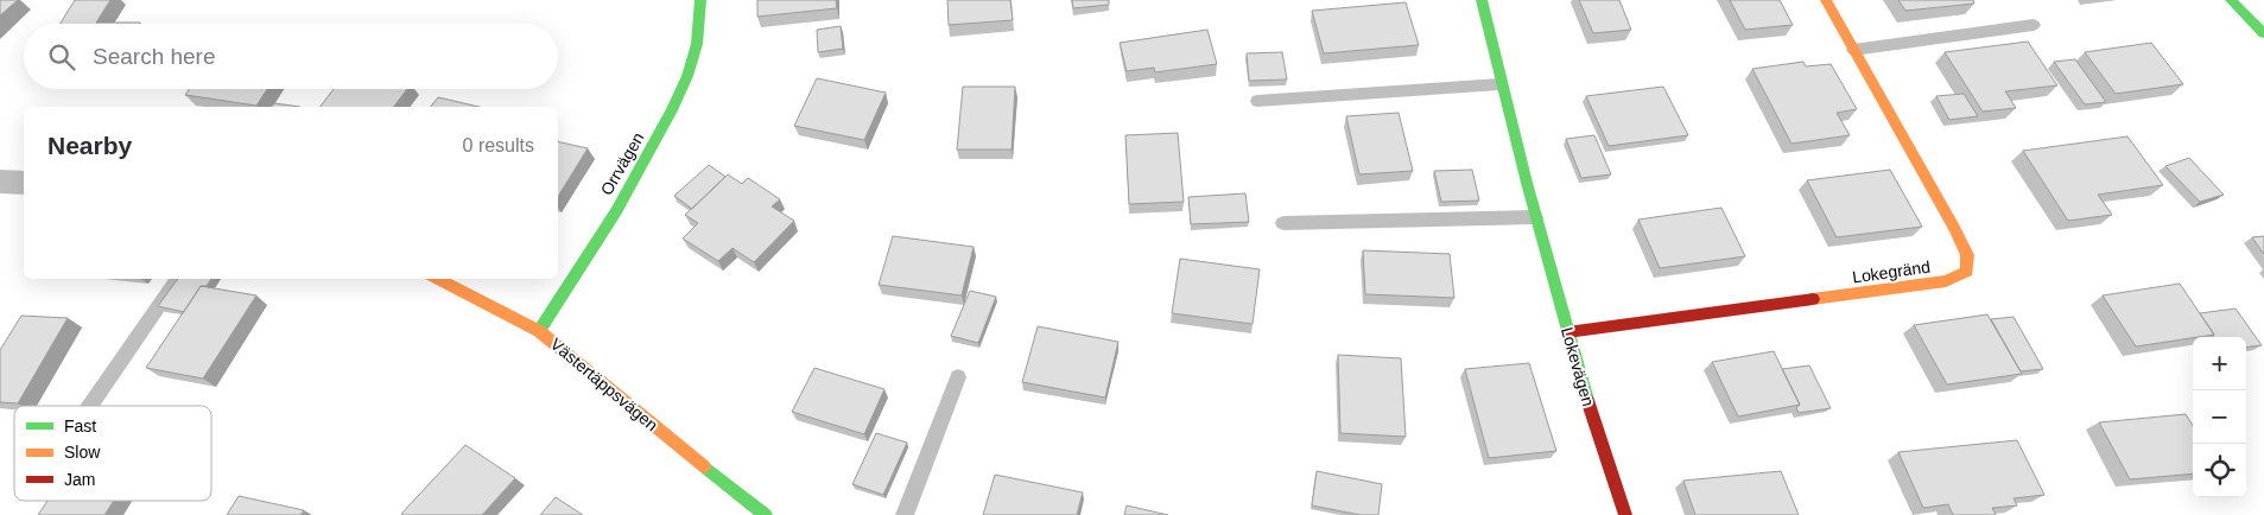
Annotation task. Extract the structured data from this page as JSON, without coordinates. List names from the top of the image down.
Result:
{
  "streets": {
    "street": [
      "Orrvägen",
      "Lokegränd",
      "Lokevägen",
      "Västertäppsvägen"
    ]
  },
  "crossings": [
    ["Orrvägen", "Västertäppsvägen"],
    ["Lokegränd", "Lokevägen"]
  ],
  "legend": ["Fast", "Slow", "Jam"],
  "page": {
    "search": "Search here",
    "heading": ["Nearby", "0 results"],
    "map_buttons": ["+", "−"]
  }
}
